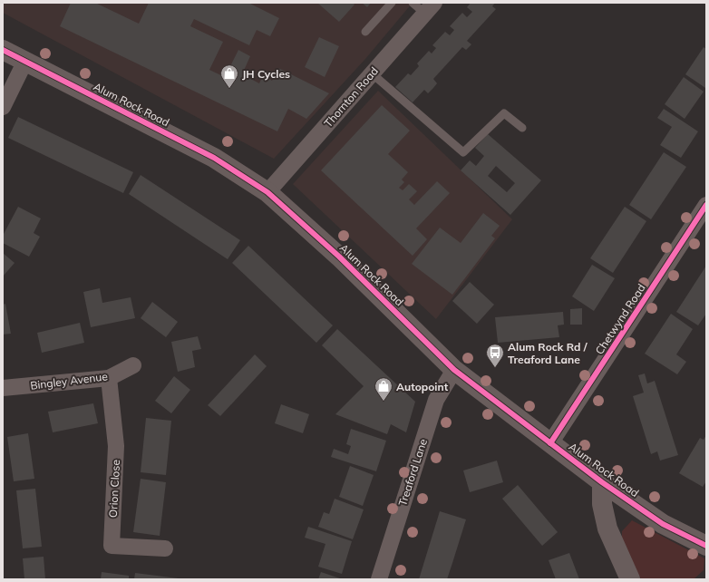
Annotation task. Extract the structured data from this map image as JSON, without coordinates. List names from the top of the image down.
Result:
{
  "streets": {
    "street": [
      "Thornton Road",
      "Alum Rock Road",
      "Chetwynd Road",
      "Bingley Avenue",
      "Treaford Lane",
      "Orion Close"
    ]
  },
  "crossings": [
    ["Thornton Road", "Alum Rock Road"],
    ["Alum Rock Road", "Chetwynd Road"],
    ["Alum Rock Road", "Treaford Lane"],
    ["Bingley Avenue", "Orion Close"]
  ],
  "places": {
    "shop": ["JH Cycles", "Autopoint"],
    "bus stop": ["Alum Rock Rd / Treaford Lane"]
  }
}
